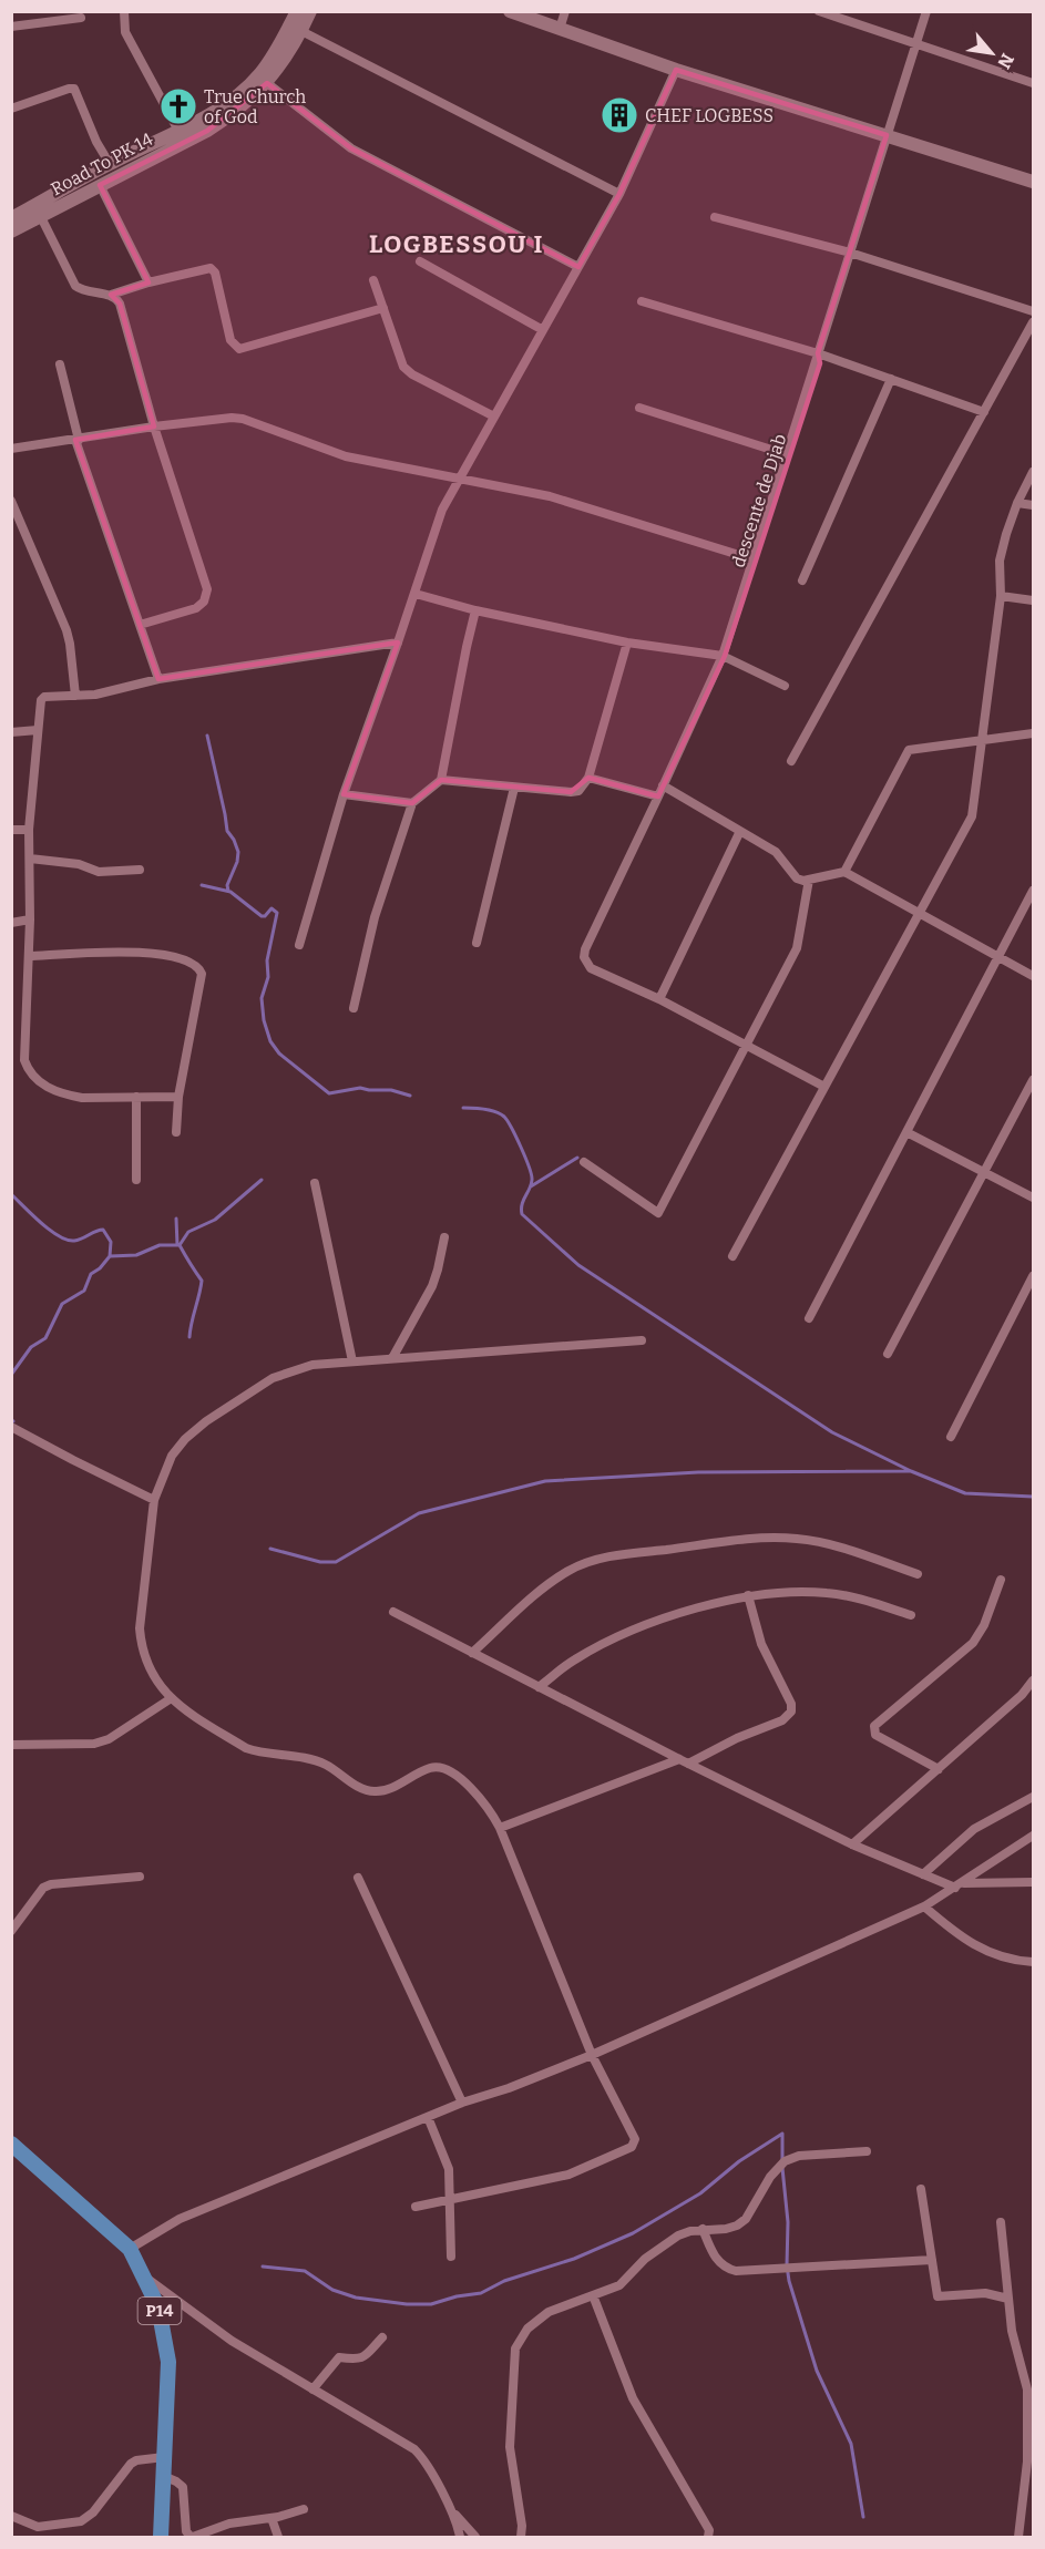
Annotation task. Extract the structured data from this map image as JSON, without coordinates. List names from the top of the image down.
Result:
{
  "streets": {
    "main road": ["Road To PK 14", "P14"],
    "street": ["descente de Djab"]
  },
  "districts": ["LOGBESSOU I"],
  "places": {
    "church": ["True Church of God"],
    "building": ["CHEF LOGBESS"]
  },
  "north": "bottom right"
}
